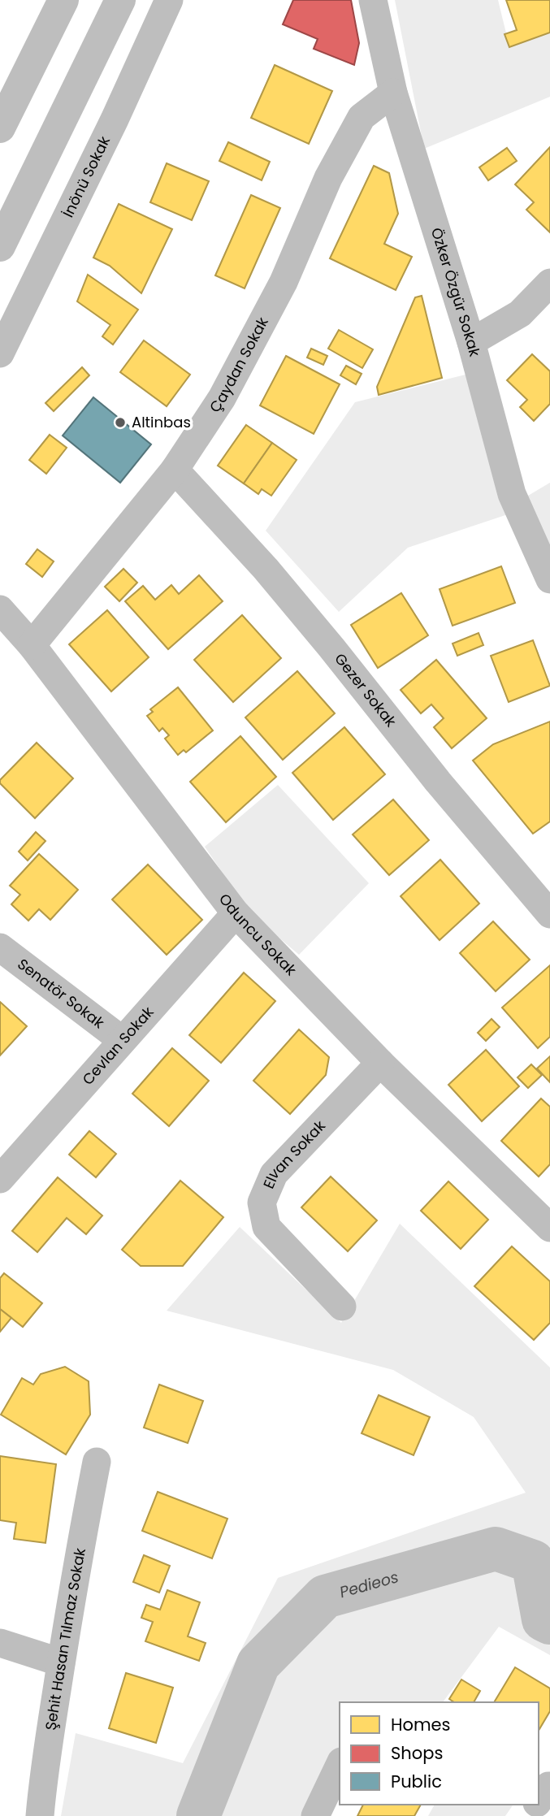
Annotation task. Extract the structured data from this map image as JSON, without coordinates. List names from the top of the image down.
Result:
{
  "streets": {
    "street": [
      "İnönü Sokak",
      "Özker Özgür Sokak",
      "Çaydan Sokak",
      "Gezer Sokak",
      "Oduncu Sokak",
      "Senatör Sokak",
      "Cevlan Sokak",
      "Elvan Sokak",
      "Şehit Hasan Tılmaz Sokak"
    ]
  },
  "crossings": [
    ["Özker Özgür Sokak", "Çaydan Sokak"],
    ["Çaydan Sokak", "Gezer Sokak"],
    ["Çaydan Sokak", "Oduncu Sokak"],
    ["Oduncu Sokak", "Cevlan Sokak"],
    ["Oduncu Sokak", "Elvan Sokak"],
    ["Senatör Sokak", "Cevlan Sokak"]
  ],
  "water": ["Pedieos"],
  "places": ["Altinbas"],
  "legend": ["Homes", "Shops", "Public"]
}
